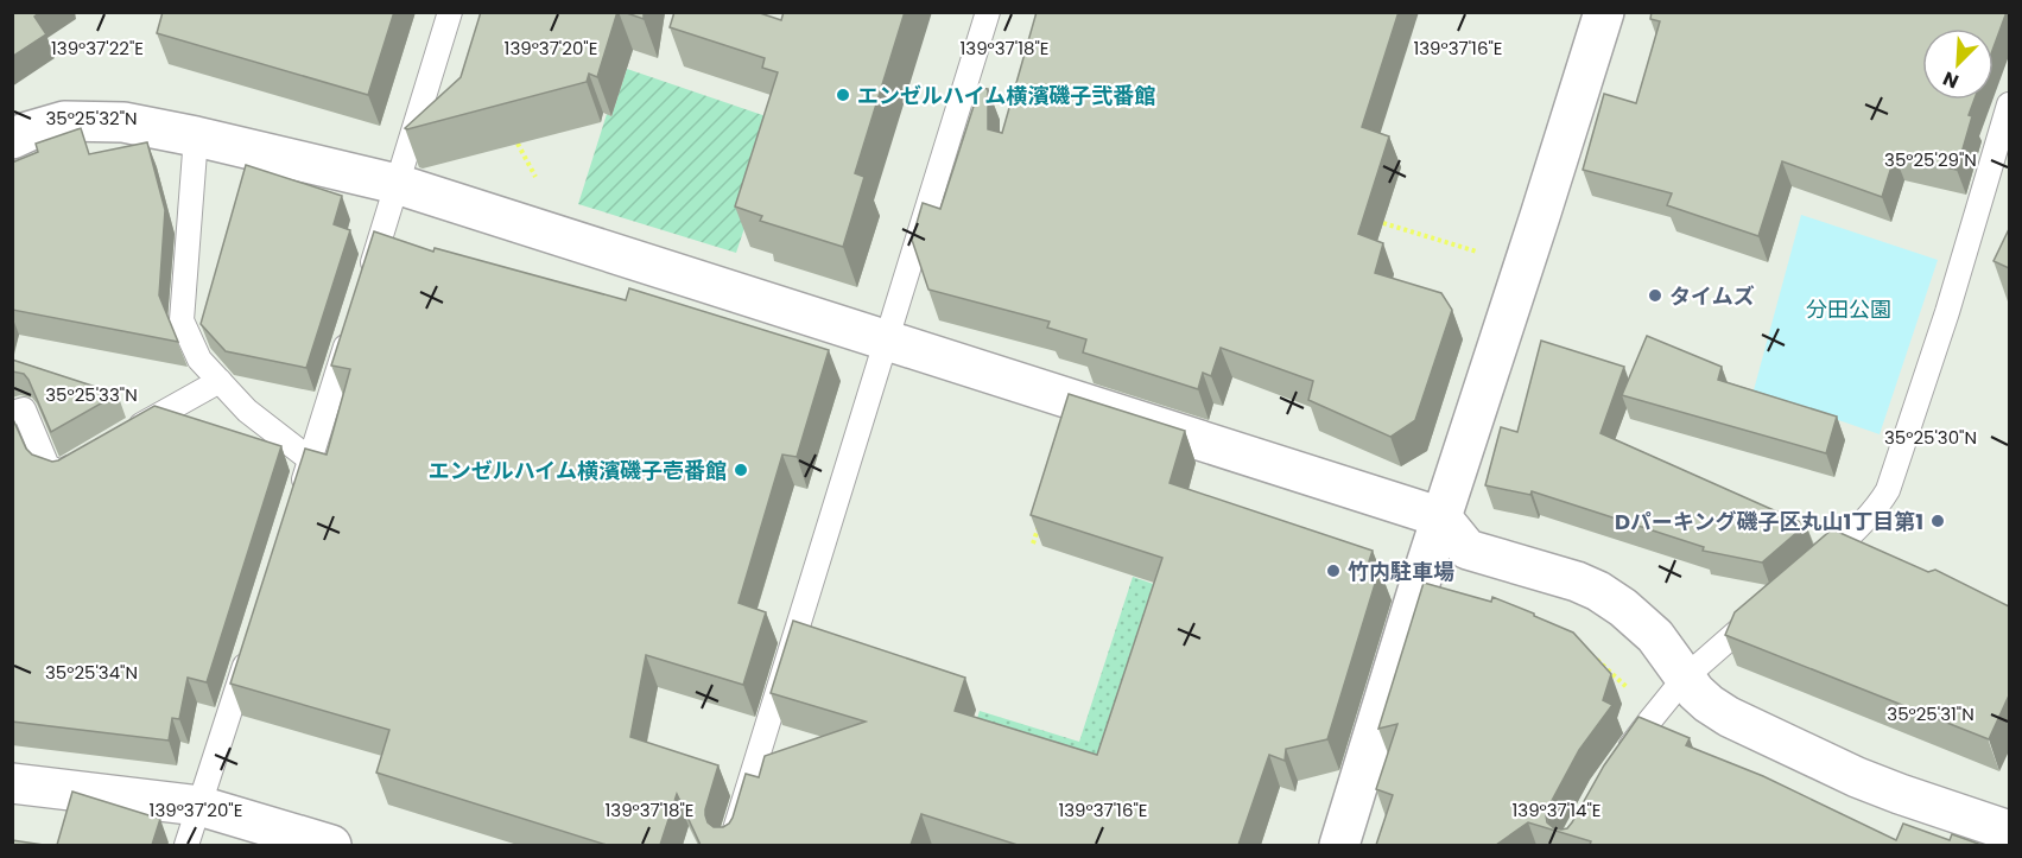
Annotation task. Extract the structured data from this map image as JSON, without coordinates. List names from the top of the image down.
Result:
{
  "parks": ["分田公園"],
  "places": [
    "エンゼルハイム横濱磯子弐番館",
    "タイムズ",
    "エンゼルハイム横濱磯子壱番館",
    "Dパーキング磯子区丸山1丁目第1",
    "竹内駐車場"
  ],
  "north": "bottom left",
  "coordinates": [
    "139°37'22\"E",
    "139°37'16\"E",
    "139°37'20\"E",
    "139°37'18\"E",
    "35°25'32\"N",
    "35°25'29\"N",
    "35°25'33\"N",
    "35°25'30\"N",
    "35°25'34\"N",
    "35°25'31\"N",
    "139°37'14\"E"
  ]
}
